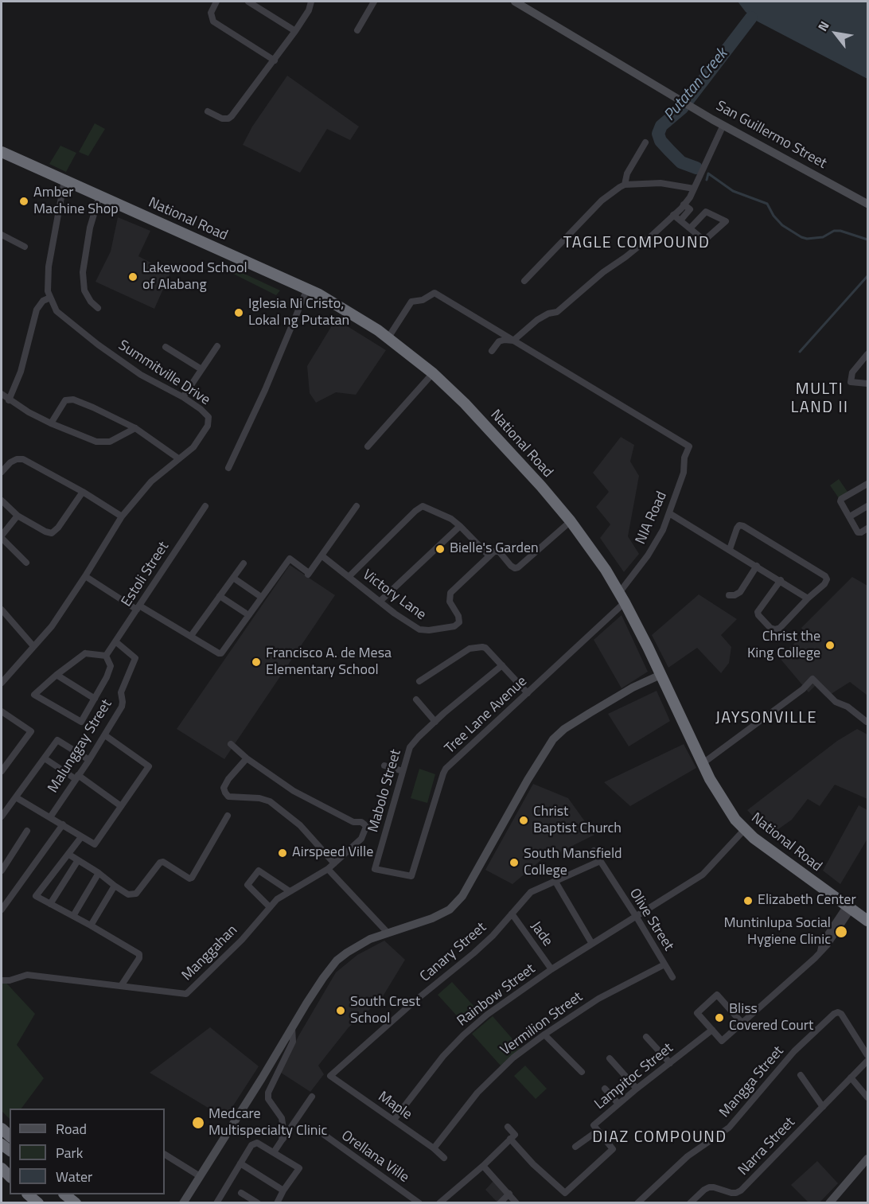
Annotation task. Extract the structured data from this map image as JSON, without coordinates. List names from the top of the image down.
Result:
{
  "streets": {
    "highway": ["National Road"],
    "street": [
      "San Guillermo Street",
      "Summitville Drive",
      "NIA Road",
      "Estoli Street",
      "Victory Lane",
      "Tree Lane Avenue",
      "Malunggay Street",
      "Mabolo Street",
      "Olive Street",
      "Jade",
      "Canary Street",
      "Manggahan",
      "Rainbow Street",
      "Vermilion Street",
      "Lampitoc Street",
      "Mangga Street",
      "Maple",
      "Narra Street",
      "Orellana Ville"
    ]
  },
  "crossings": [
    ["National Road", "NIA Road"],
    ["National Road", "Tree Lane Avenue"],
    ["National Road", "Rainbow Street"],
    ["NIA Road", "Tree Lane Avenue"],
    ["Estoli Street", "Malunggay Street"],
    ["Tree Lane Avenue", "Mabolo Street"],
    ["Olive Street", "Canary Street"],
    ["Olive Street", "Rainbow Street"],
    ["Olive Street", "Vermilion Street"],
    ["Jade", "Canary Street"],
    ["Jade", "Rainbow Street"],
    ["Canary Street", "Maple"],
    ["Rainbow Street", "Maple"],
    ["Vermilion Street", "Maple"]
  ],
  "districts": [
    "TAGLE COMPOUND",
    "MULTI LAND II",
    "JAYSONVILLE",
    "DIAZ COMPOUND"
  ],
  "water": ["Putatan Creek"],
  "places": [
    "Amber Machine Shop",
    "Lakewood School of Alabang",
    "Iglesia Ni Cristo, Lokal ng Putatan",
    "Bielle's Garden",
    "Christ the King College",
    "Francisco A. de Mesa Elementary School",
    "Christ Baptist Church",
    "Airspeed Ville",
    "South Mansfield College",
    "Elizabeth Center",
    "Muntinlupa Social Hygiene Clinic",
    "South Crest School",
    "Bliss Covered Court",
    "Medcare Multispecialty Clinic"
  ],
  "legend": ["Road", "Park", "Water"],
  "north": "top left"
}
